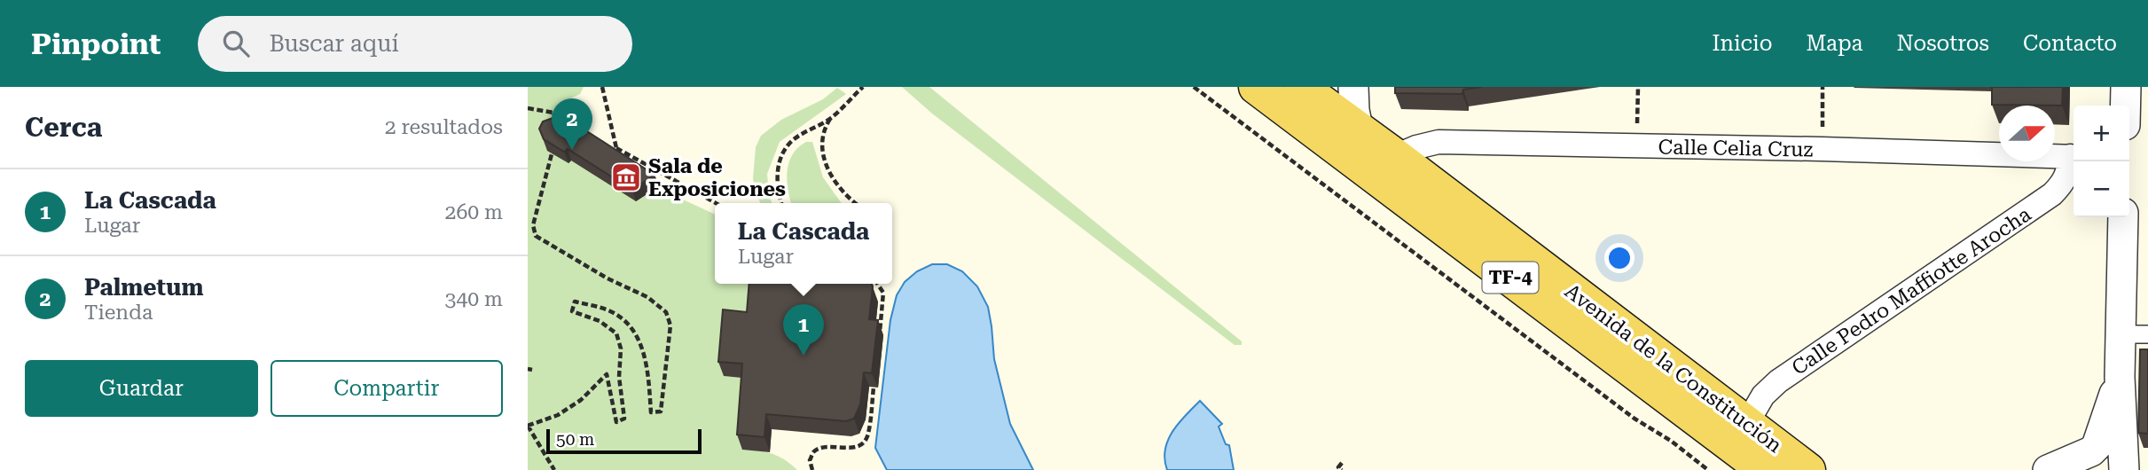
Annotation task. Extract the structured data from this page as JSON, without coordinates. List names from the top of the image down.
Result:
{
  "streets": {
    "main road": ["TF-4", "Avenida de la Constitución"],
    "street": ["Calle Celia Cruz", "Calle Pedro Maffiotte Arocha"]
  },
  "crossings": [
    ["Calle Celia Cruz", "Avenida de la Constitución"],
    ["Calle Pedro Maffiotte Arocha", "Avenida de la Constitución"]
  ],
  "places": {
    "museum": ["Sala de Exposiciones"]
  },
  "scale_bar": "50 m",
  "north": "right",
  "page": {
    "header": "Pinpoint",
    "search": "Buscar aquí",
    "nav": [
      "Inicio",
      "Mapa",
      "Nosotros",
      "Contacto"
    ],
    "heading": ["Cerca", "2 resultados"],
    "pins": ["2", "1"],
    "map_buttons": ["+", "−"],
    "list": [
      {
        "mark": "1",
        "name": "La Cascada",
        "note": "Lugar",
        "value": "260 m"
      },
      {
        "mark": "2",
        "name": "Palmetum",
        "note": "Tienda",
        "value": "340 m"
      }
    ],
    "popup": ["La Cascada", "Lugar"],
    "buttons": ["Guardar", "Compartir"],
    "scale": "50 m"
  }
}
